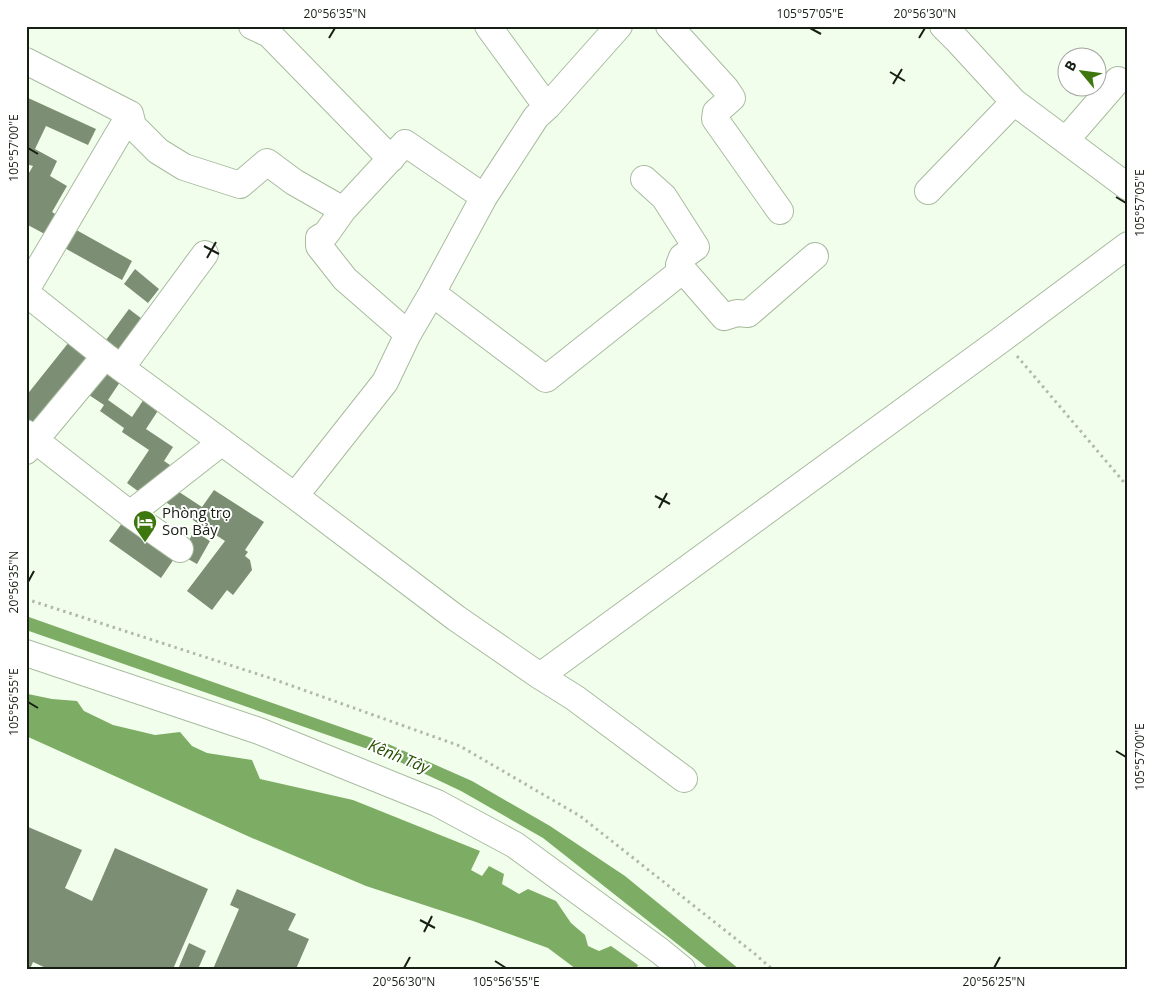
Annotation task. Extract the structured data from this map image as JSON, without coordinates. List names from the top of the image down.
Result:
{
  "water": ["Kênh Tây"],
  "places": {
    "hotel": ["Phòng trọ Son Bảy"]
  },
  "north": "top left",
  "coordinates": [
    "20°56'35\"N",
    "105°57'05\"E",
    "20°56'30\"N",
    "105°57'00\"E",
    "105°56'55\"E",
    "20°56'25\"N"
  ]
}
